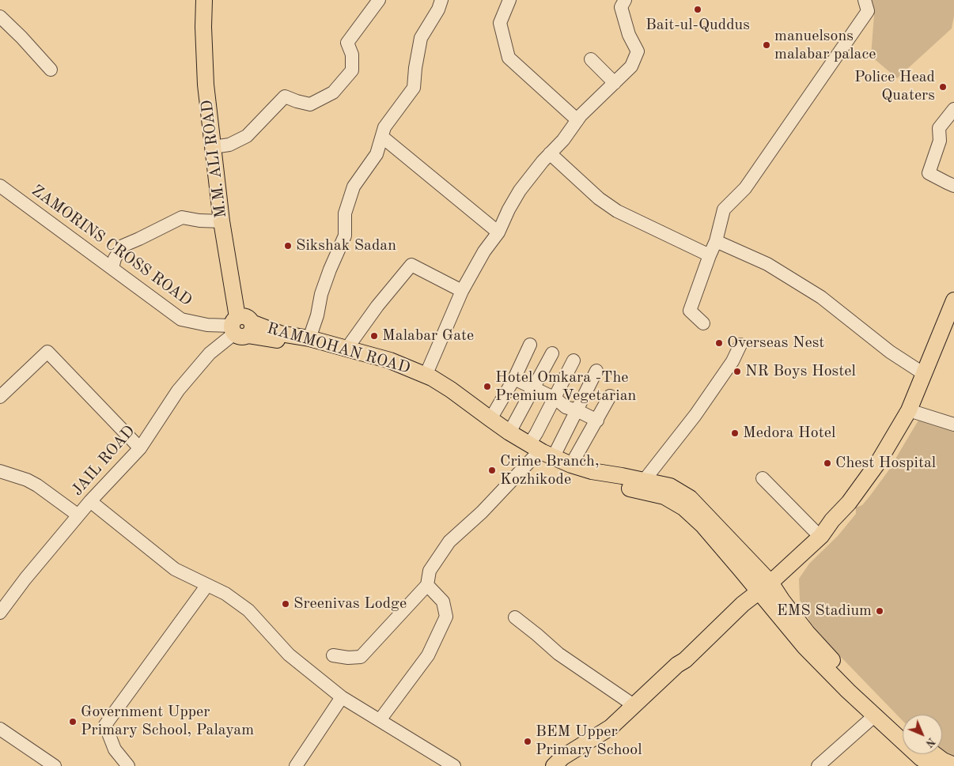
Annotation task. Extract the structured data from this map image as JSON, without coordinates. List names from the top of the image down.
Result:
{
  "streets": {
    "main road": ["M.M. ALI ROAD", "RAMMOHAN ROAD"],
    "street": ["ZAMORINS CROSS ROAD", "JAIL ROAD"]
  },
  "crossings": [
    ["M.M. ALI ROAD", "ZAMORINS CROSS ROAD"],
    ["M.M. ALI ROAD", "RAMMOHAN ROAD"],
    ["M.M. ALI ROAD", "JAIL ROAD"],
    ["ZAMORINS CROSS ROAD", "RAMMOHAN ROAD"],
    ["ZAMORINS CROSS ROAD", "JAIL ROAD"],
    ["RAMMOHAN ROAD", "JAIL ROAD"]
  ],
  "places": [
    "Bait-ul-Quddus",
    "manuelsons malabar palace",
    "Police Head Quaters",
    "Sikshak Sadan",
    "Malabar Gate",
    "Overseas Nest",
    "NR Boys Hostel",
    "Hotel Omkara -The Premium Vegetarian",
    "Medora Hotel",
    "Chest Hospital",
    "Crime Branch, Kozhikode",
    "Sreenivas Lodge",
    "EMS Stadium",
    "Government Upper Primary School, Palayam",
    "BEM Upper Primary School"
  ],
  "north": "bottom right"
}
